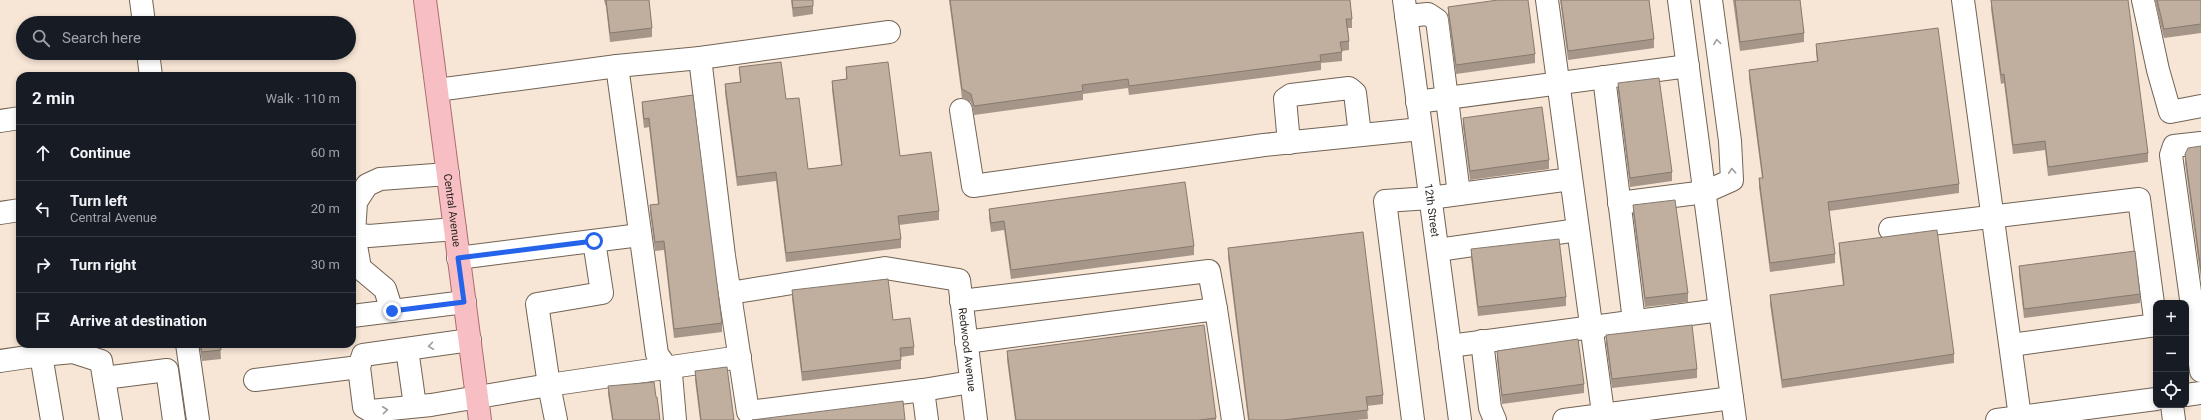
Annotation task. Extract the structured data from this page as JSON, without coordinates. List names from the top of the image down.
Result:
{
  "streets": {
    "main road": ["Central Avenue"],
    "street": ["12th Street", "Redwood Avenue"]
  },
  "page": {
    "search": "Search here",
    "heading": ["2 min", "Walk · 110 m"],
    "list": [
      ["Continue", "60 m"],
      ["Turn left", "Central Avenue", "20 m"],
      ["Turn right", "30 m"],
      "Arrive at destination"
    ],
    "map_buttons": ["+", "−"]
  }
}
